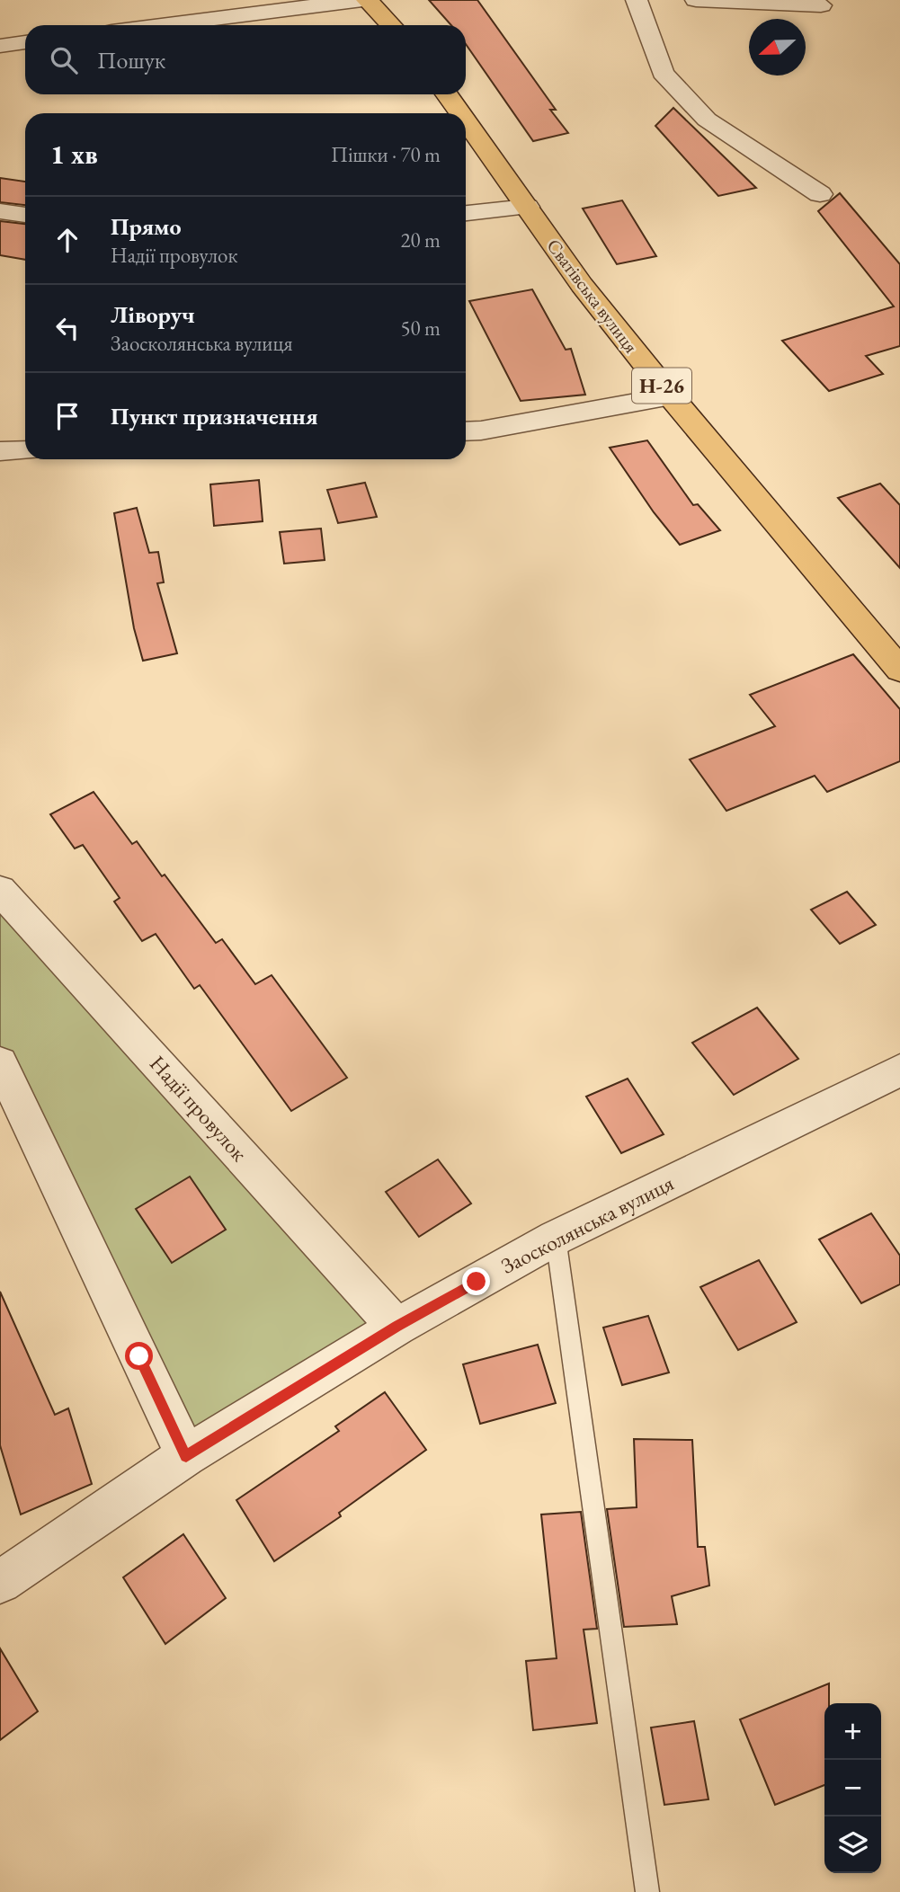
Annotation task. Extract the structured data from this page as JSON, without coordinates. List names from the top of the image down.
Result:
{
  "streets": {
    "main road": ["Сватівська вулиця", "Н-26"],
    "street": ["Надії провулок", "Заосколянська вулиця"]
  },
  "crossings": [
    ["Надії провулок", "Заосколянська вулиця"]
  ],
  "north": "left",
  "page": {
    "search": "Пошук",
    "heading": ["1 хв", "Пішки · 70 m"],
    "list": [
      ["Прямо", "Надії провулок", "20 m"],
      ["Ліворуч", "Заосколянська вулиця", "50 m"],
      "Пункт призначення"
    ],
    "map_buttons": ["+", "−"]
  }
}
